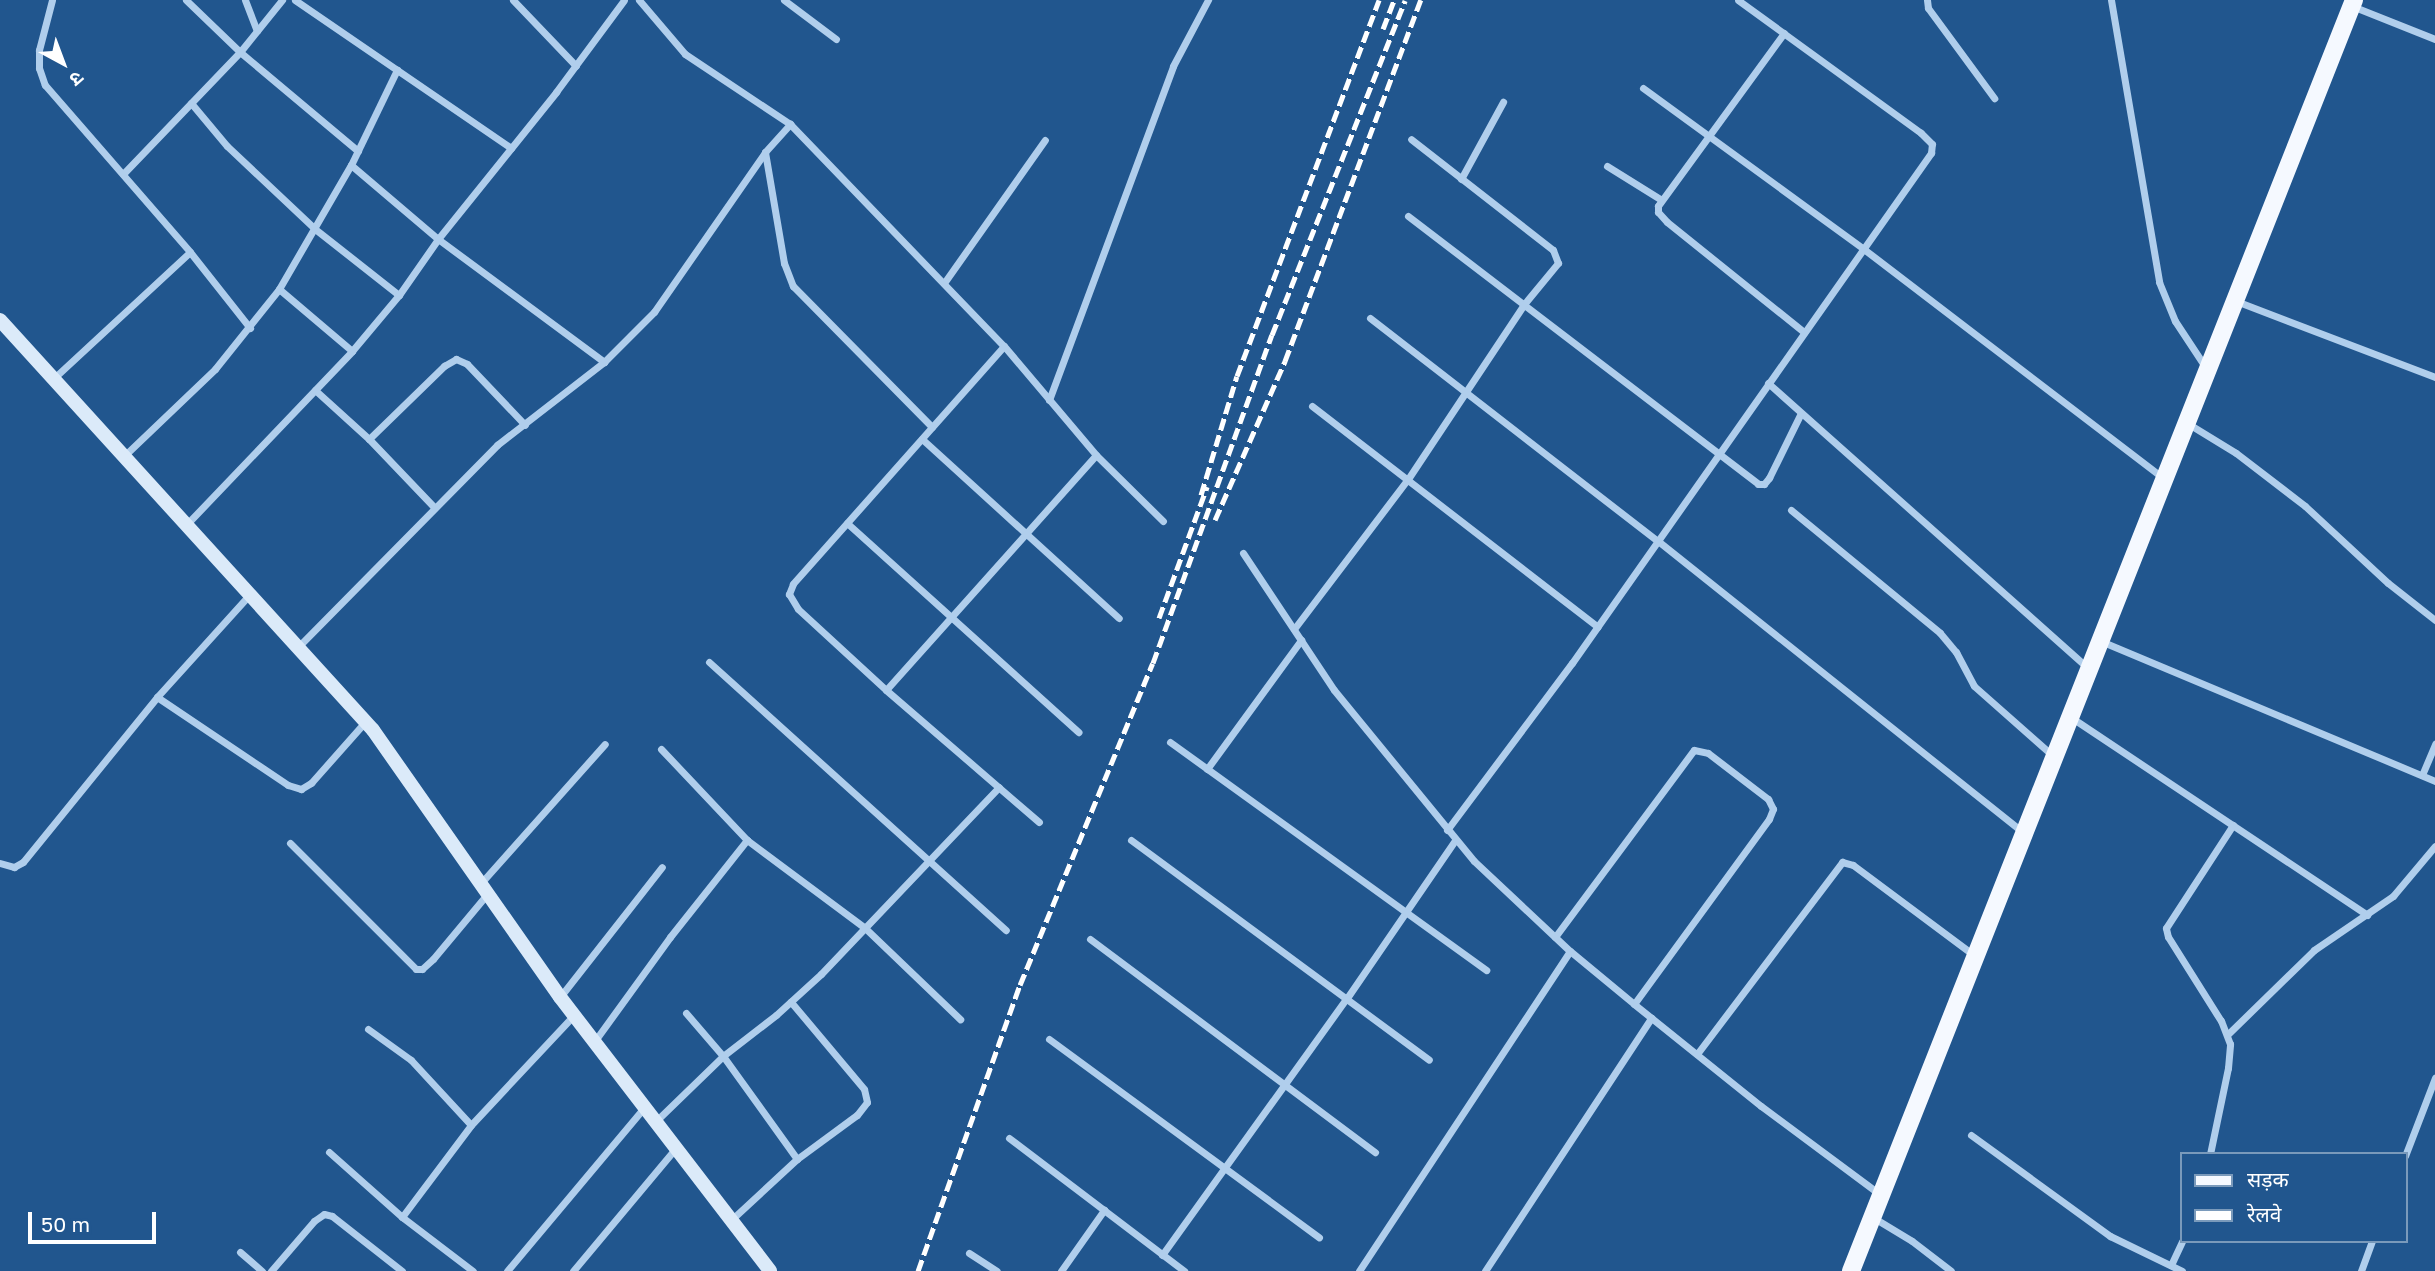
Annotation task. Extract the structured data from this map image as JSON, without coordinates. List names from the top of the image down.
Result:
{
  "legend": ["सड़क", "रेलवे"],
  "scale_bar": "50 m",
  "north": "bottom right"
}
